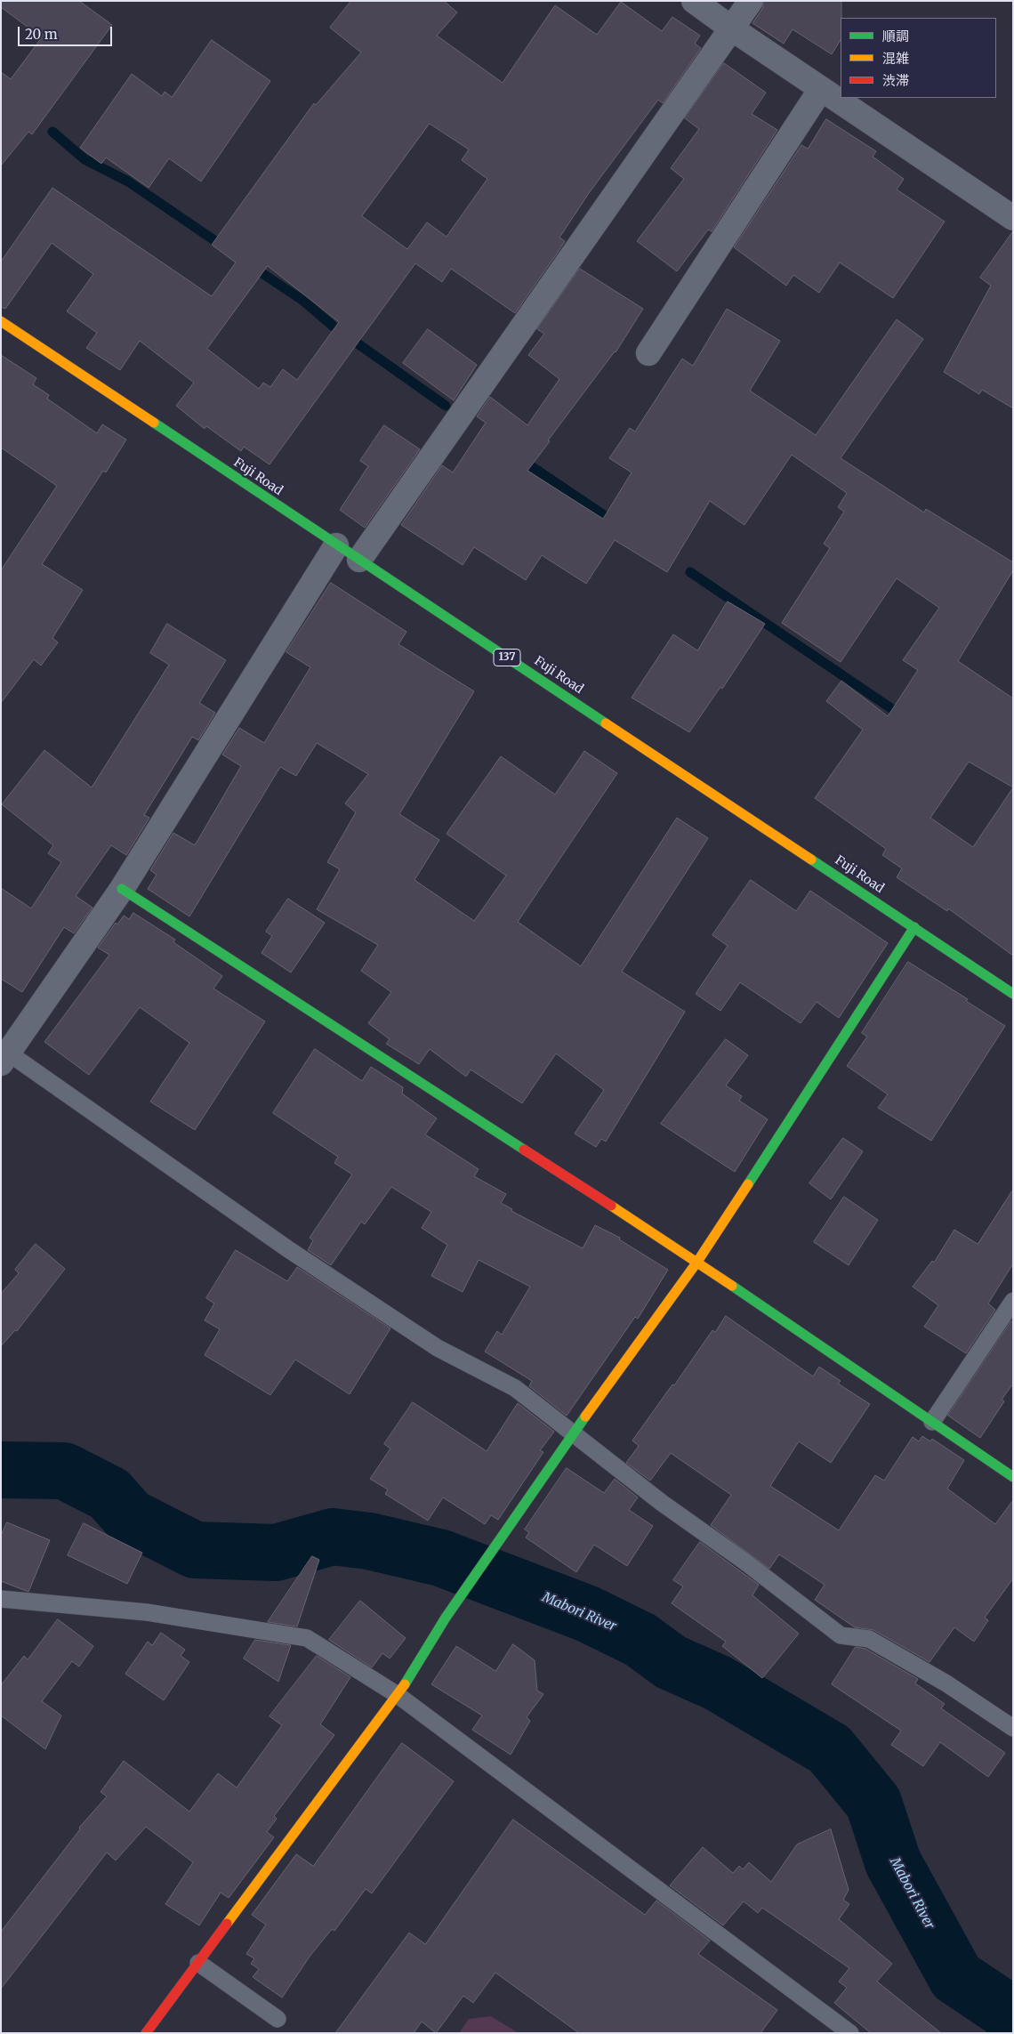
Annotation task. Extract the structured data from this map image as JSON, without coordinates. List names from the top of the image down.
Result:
{
  "streets": {
    "main road": ["Fuji Road", "137"]
  },
  "water": ["Mabori River"],
  "legend": ["順調", "混雑", "渋滞"],
  "scale_bar": "20 m"
}
